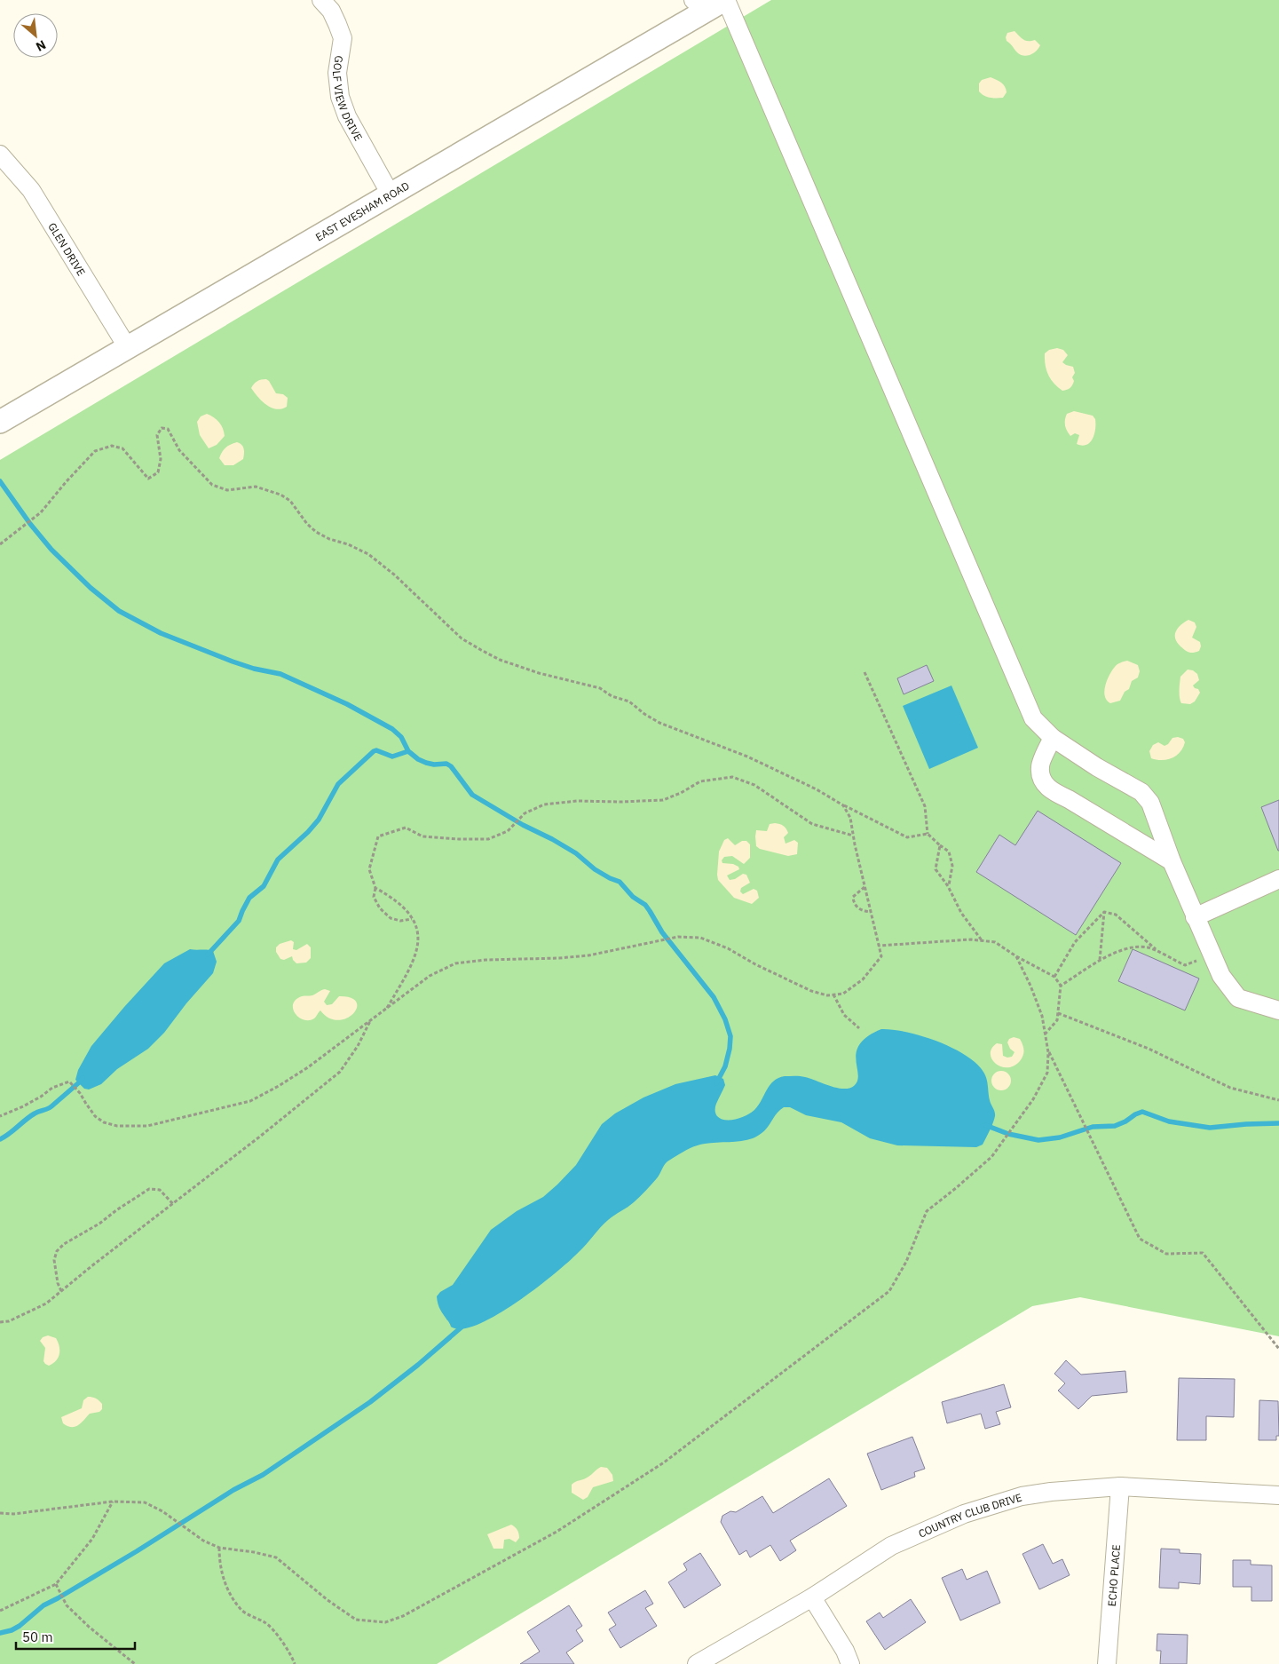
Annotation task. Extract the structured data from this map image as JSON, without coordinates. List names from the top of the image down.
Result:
{
  "streets": {
    "main road": ["EAST EVESHAM ROAD"],
    "street": [
      "GOLF VIEW DRIVE",
      "GLEN DRIVE",
      "COUNTRY CLUB DRIVE",
      "ECHO PLACE"
    ]
  },
  "crossings": [
    ["GOLF VIEW DRIVE", "EAST EVESHAM ROAD"],
    ["EAST EVESHAM ROAD", "GLEN DRIVE"],
    ["COUNTRY CLUB DRIVE", "ECHO PLACE"]
  ],
  "scale_bar": "50 m",
  "north": "bottom right"
}
